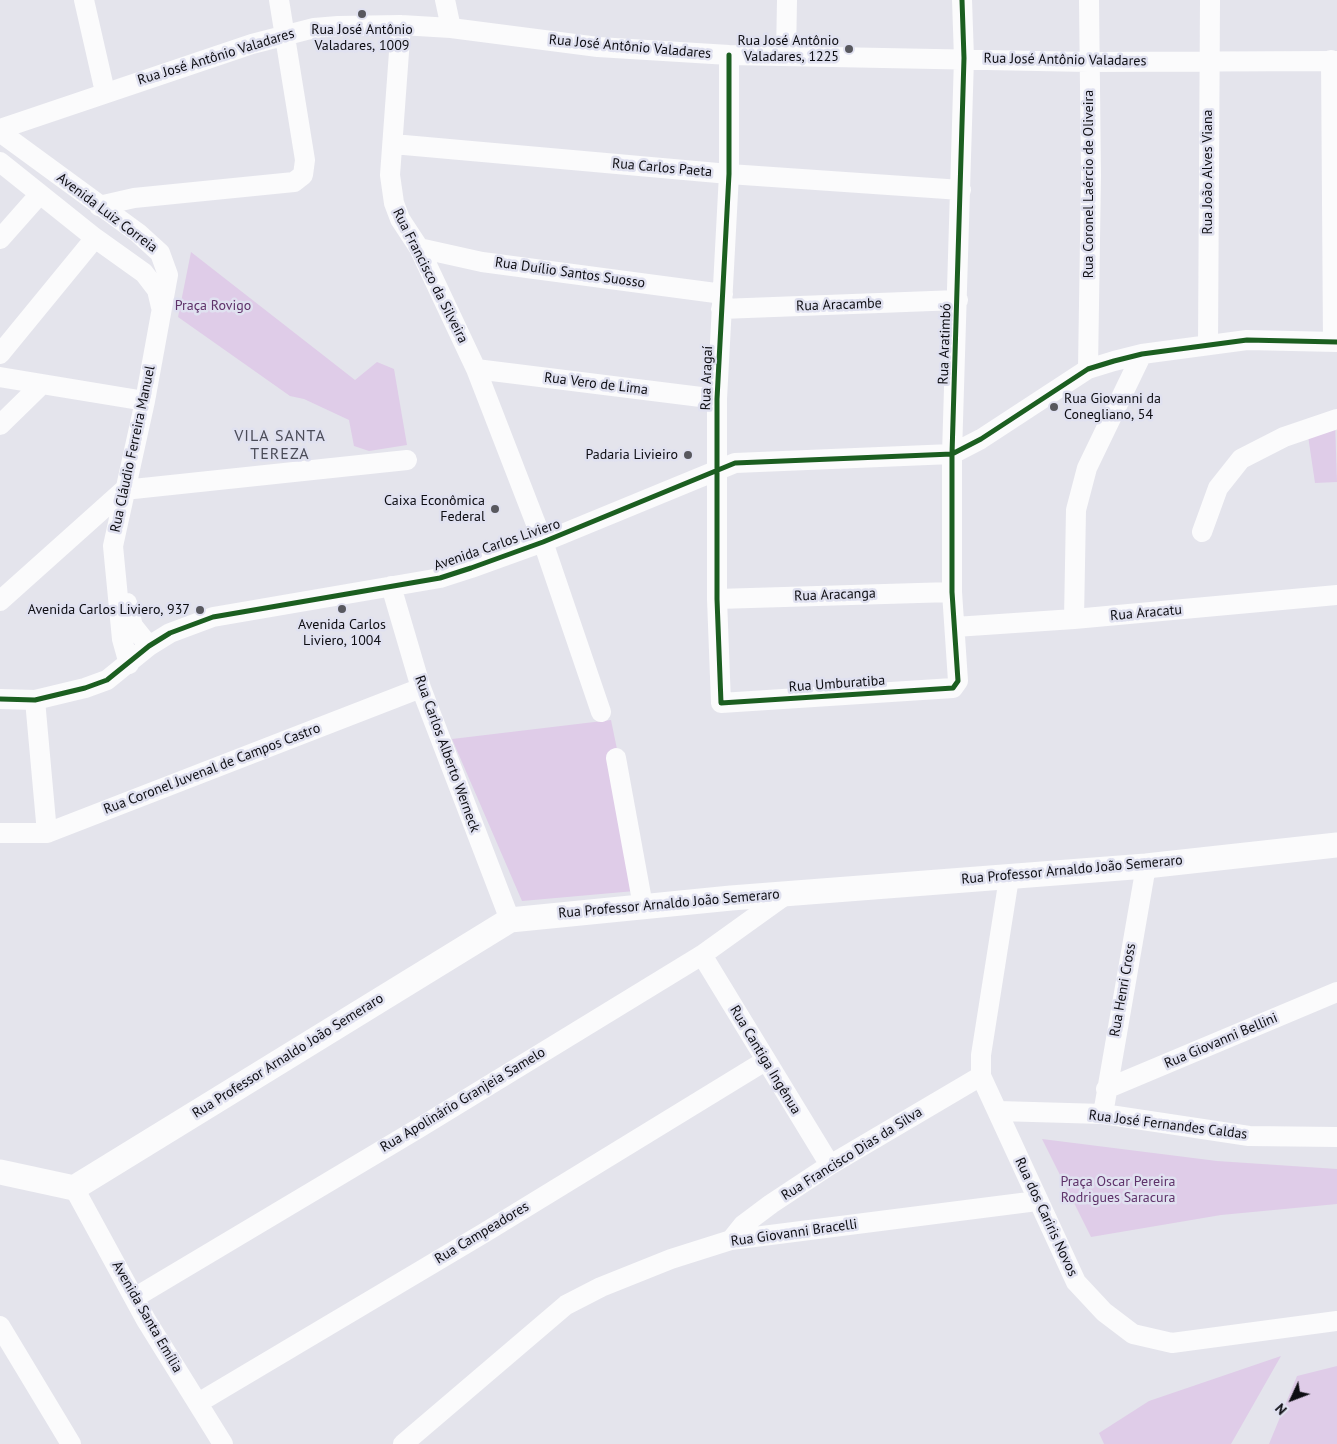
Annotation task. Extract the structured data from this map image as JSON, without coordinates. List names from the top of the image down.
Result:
{
  "streets": {
    "main road": ["Rua Professor Arnaldo João Semeraro"],
    "street": [
      "Rua José Antônio Valadares",
      "Rua Carlos Paeta",
      "Rua João Alves Viana",
      "Rua Coronel Laércio de Oliveira",
      "Avenida Luiz Correia",
      "Rua Duílio Santos Suosso",
      "Rua Francisco da Silveira",
      "Rua Aracambe",
      "Rua Aratimbó",
      "Rua Aragaí",
      "Rua Vero de Lima",
      "Rua Cláudio Ferreira Manuel",
      "Avenida Carlos Liviero",
      "Rua Aracanga",
      "Rua Aracatu",
      "Rua Umburatiba",
      "Rua Carlos Alberto Werneck",
      "Rua Coronel Juvenal de Campos Castro",
      "Rua Henri Cross",
      "Rua Giovanni Bellini",
      "Rua Cantiga Ingênua",
      "Rua Apolinário Granjeia Samelo",
      "Rua José Fernandes Caldas",
      "Rua Francisco Dias da Silva",
      "Rua dos Cariris Novos",
      "Rua Campeadores",
      "Rua Giovanni Bracelli",
      "Avenida Santa Emília"
    ]
  },
  "crossings": [
    ["Rua José Antônio Valadares", "Rua João Alves Viana"],
    ["Rua José Antônio Valadares", "Rua Coronel Laércio de Oliveira"],
    ["Rua José Antônio Valadares", "Avenida Luiz Correia"],
    ["Rua José Antônio Valadares", "Rua Francisco da Silveira"],
    ["Rua José Antônio Valadares", "Rua Aratimbó"],
    ["Rua José Antônio Valadares", "Rua Aragaí"],
    ["Rua Carlos Paeta", "Rua Francisco da Silveira"],
    ["Rua Carlos Paeta", "Rua Aratimbó"],
    ["Rua Carlos Paeta", "Rua Aragaí"],
    ["Avenida Luiz Correia", "Rua Cláudio Ferreira Manuel"],
    ["Rua Duílio Santos Suosso", "Rua Francisco da Silveira"],
    ["Rua Duílio Santos Suosso", "Rua Aracambe"],
    ["Rua Duílio Santos Suosso", "Rua Aragaí"],
    ["Rua Francisco da Silveira", "Rua Vero de Lima"],
    ["Rua Francisco da Silveira", "Avenida Carlos Liviero"],
    ["Rua Aracambe", "Rua Aratimbó"],
    ["Rua Aracambe", "Rua Aragaí"],
    ["Rua Aratimbó", "Avenida Carlos Liviero"],
    ["Rua Aratimbó", "Rua Aracanga"],
    ["Rua Aratimbó", "Rua Aracatu"],
    ["Rua Aratimbó", "Rua Umburatiba"],
    ["Rua Aragaí", "Rua Vero de Lima"],
    ["Rua Aragaí", "Avenida Carlos Liviero"],
    ["Rua Aragaí", "Rua Aracanga"],
    ["Rua Aragaí", "Rua Umburatiba"],
    ["Rua Cláudio Ferreira Manuel", "Avenida Carlos Liviero"],
    ["Avenida Carlos Liviero", "Rua Carlos Alberto Werneck"],
    ["Rua Carlos Alberto Werneck", "Rua Coronel Juvenal de Campos Castro"],
    ["Rua Carlos Alberto Werneck", "Rua Professor Arnaldo João Semeraro"],
    ["Rua Professor Arnaldo João Semeraro", "Rua Henri Cross"],
    ["Rua Professor Arnaldo João Semeraro", "Rua Apolinário Granjeia Samelo"],
    ["Rua Professor Arnaldo João Semeraro", "Rua dos Cariris Novos"],
    ["Rua Professor Arnaldo João Semeraro", "Avenida Santa Emília"],
    ["Rua Henri Cross", "Rua Giovanni Bellini"],
    ["Rua Henri Cross", "Rua José Fernandes Caldas"],
    ["Rua Cantiga Ingênua", "Rua Apolinário Granjeia Samelo"],
    ["Rua Cantiga Ingênua", "Rua Francisco Dias da Silva"],
    ["Rua Cantiga Ingênua", "Rua Campeadores"],
    ["Rua Apolinário Granjeia Samelo", "Avenida Santa Emília"],
    ["Rua José Fernandes Caldas", "Rua dos Cariris Novos"],
    ["Rua Francisco Dias da Silva", "Rua dos Cariris Novos"],
    ["Rua Francisco Dias da Silva", "Rua Giovanni Bracelli"],
    ["Rua dos Cariris Novos", "Rua Giovanni Bracelli"],
    ["Rua Campeadores", "Avenida Santa Emília"]
  ],
  "districts": ["VILA SANTA TEREZA"],
  "parks": ["Praça Rovigo", "Praça Oscar Pereira Rodrigues Saracura"],
  "places": [
    "Rua José Antônio Valadares, 1009",
    "Rua José Antônio Valadares, 1225",
    "Rua Giovanni da Conegliano, 54",
    "Padaria Livieiro",
    "Caixa Econômica Federal",
    "Avenida Carlos Liviero, 1004",
    "Avenida Carlos Liviero, 937"
  ],
  "north": "bottom left"
}
